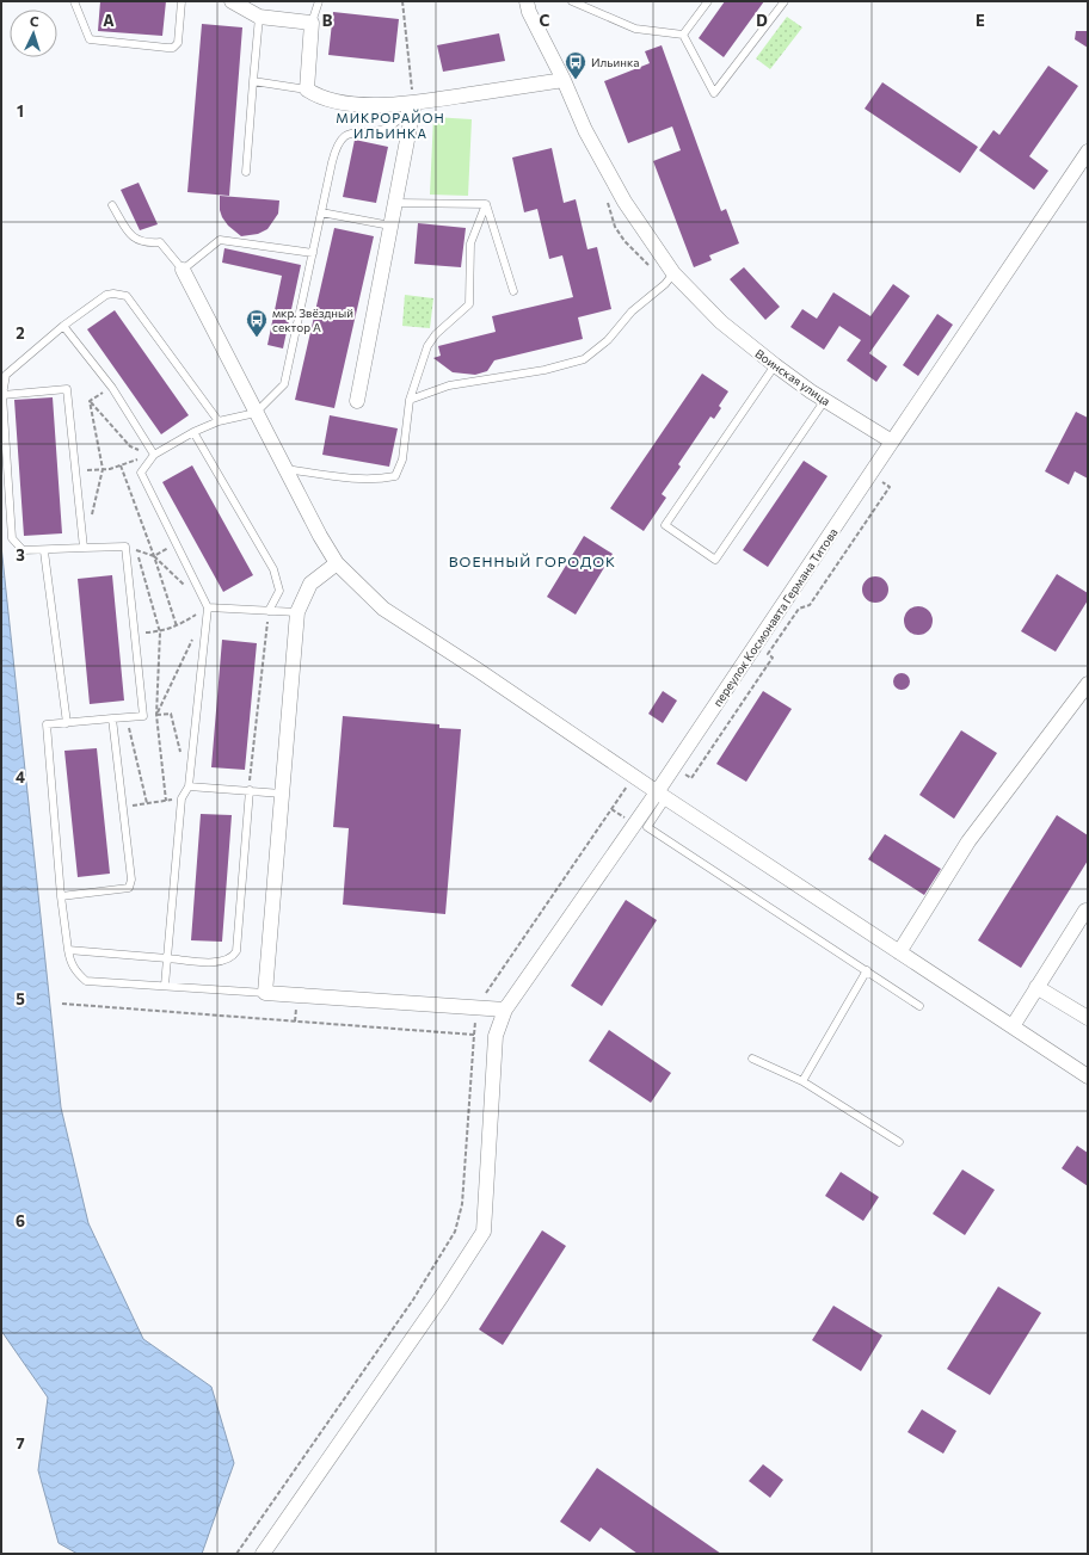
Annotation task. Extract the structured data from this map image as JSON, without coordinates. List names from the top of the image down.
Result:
{
  "streets": {
    "street": ["Воинская улица", "переулок Космонавта Германа Титова"]
  },
  "crossings": [
    ["Воинская улица", "переулок Космонавта Германа Титова"]
  ],
  "districts": ["МИКРОРАЙОН ИЛЬИНКА", "ВОЕННЫЙ ГОРОДОК"],
  "places": {
    "bus stop": ["Ильинка", "мкр. Звёздный сектор А"]
  },
  "north": "top",
  "grid": {
    "columns": [
      "A",
      "B",
      "C",
      "D",
      "E"
    ],
    "rows": [
      "1",
      "2",
      "3",
      "4",
      "5",
      "6",
      "7"
    ]
  }
}
